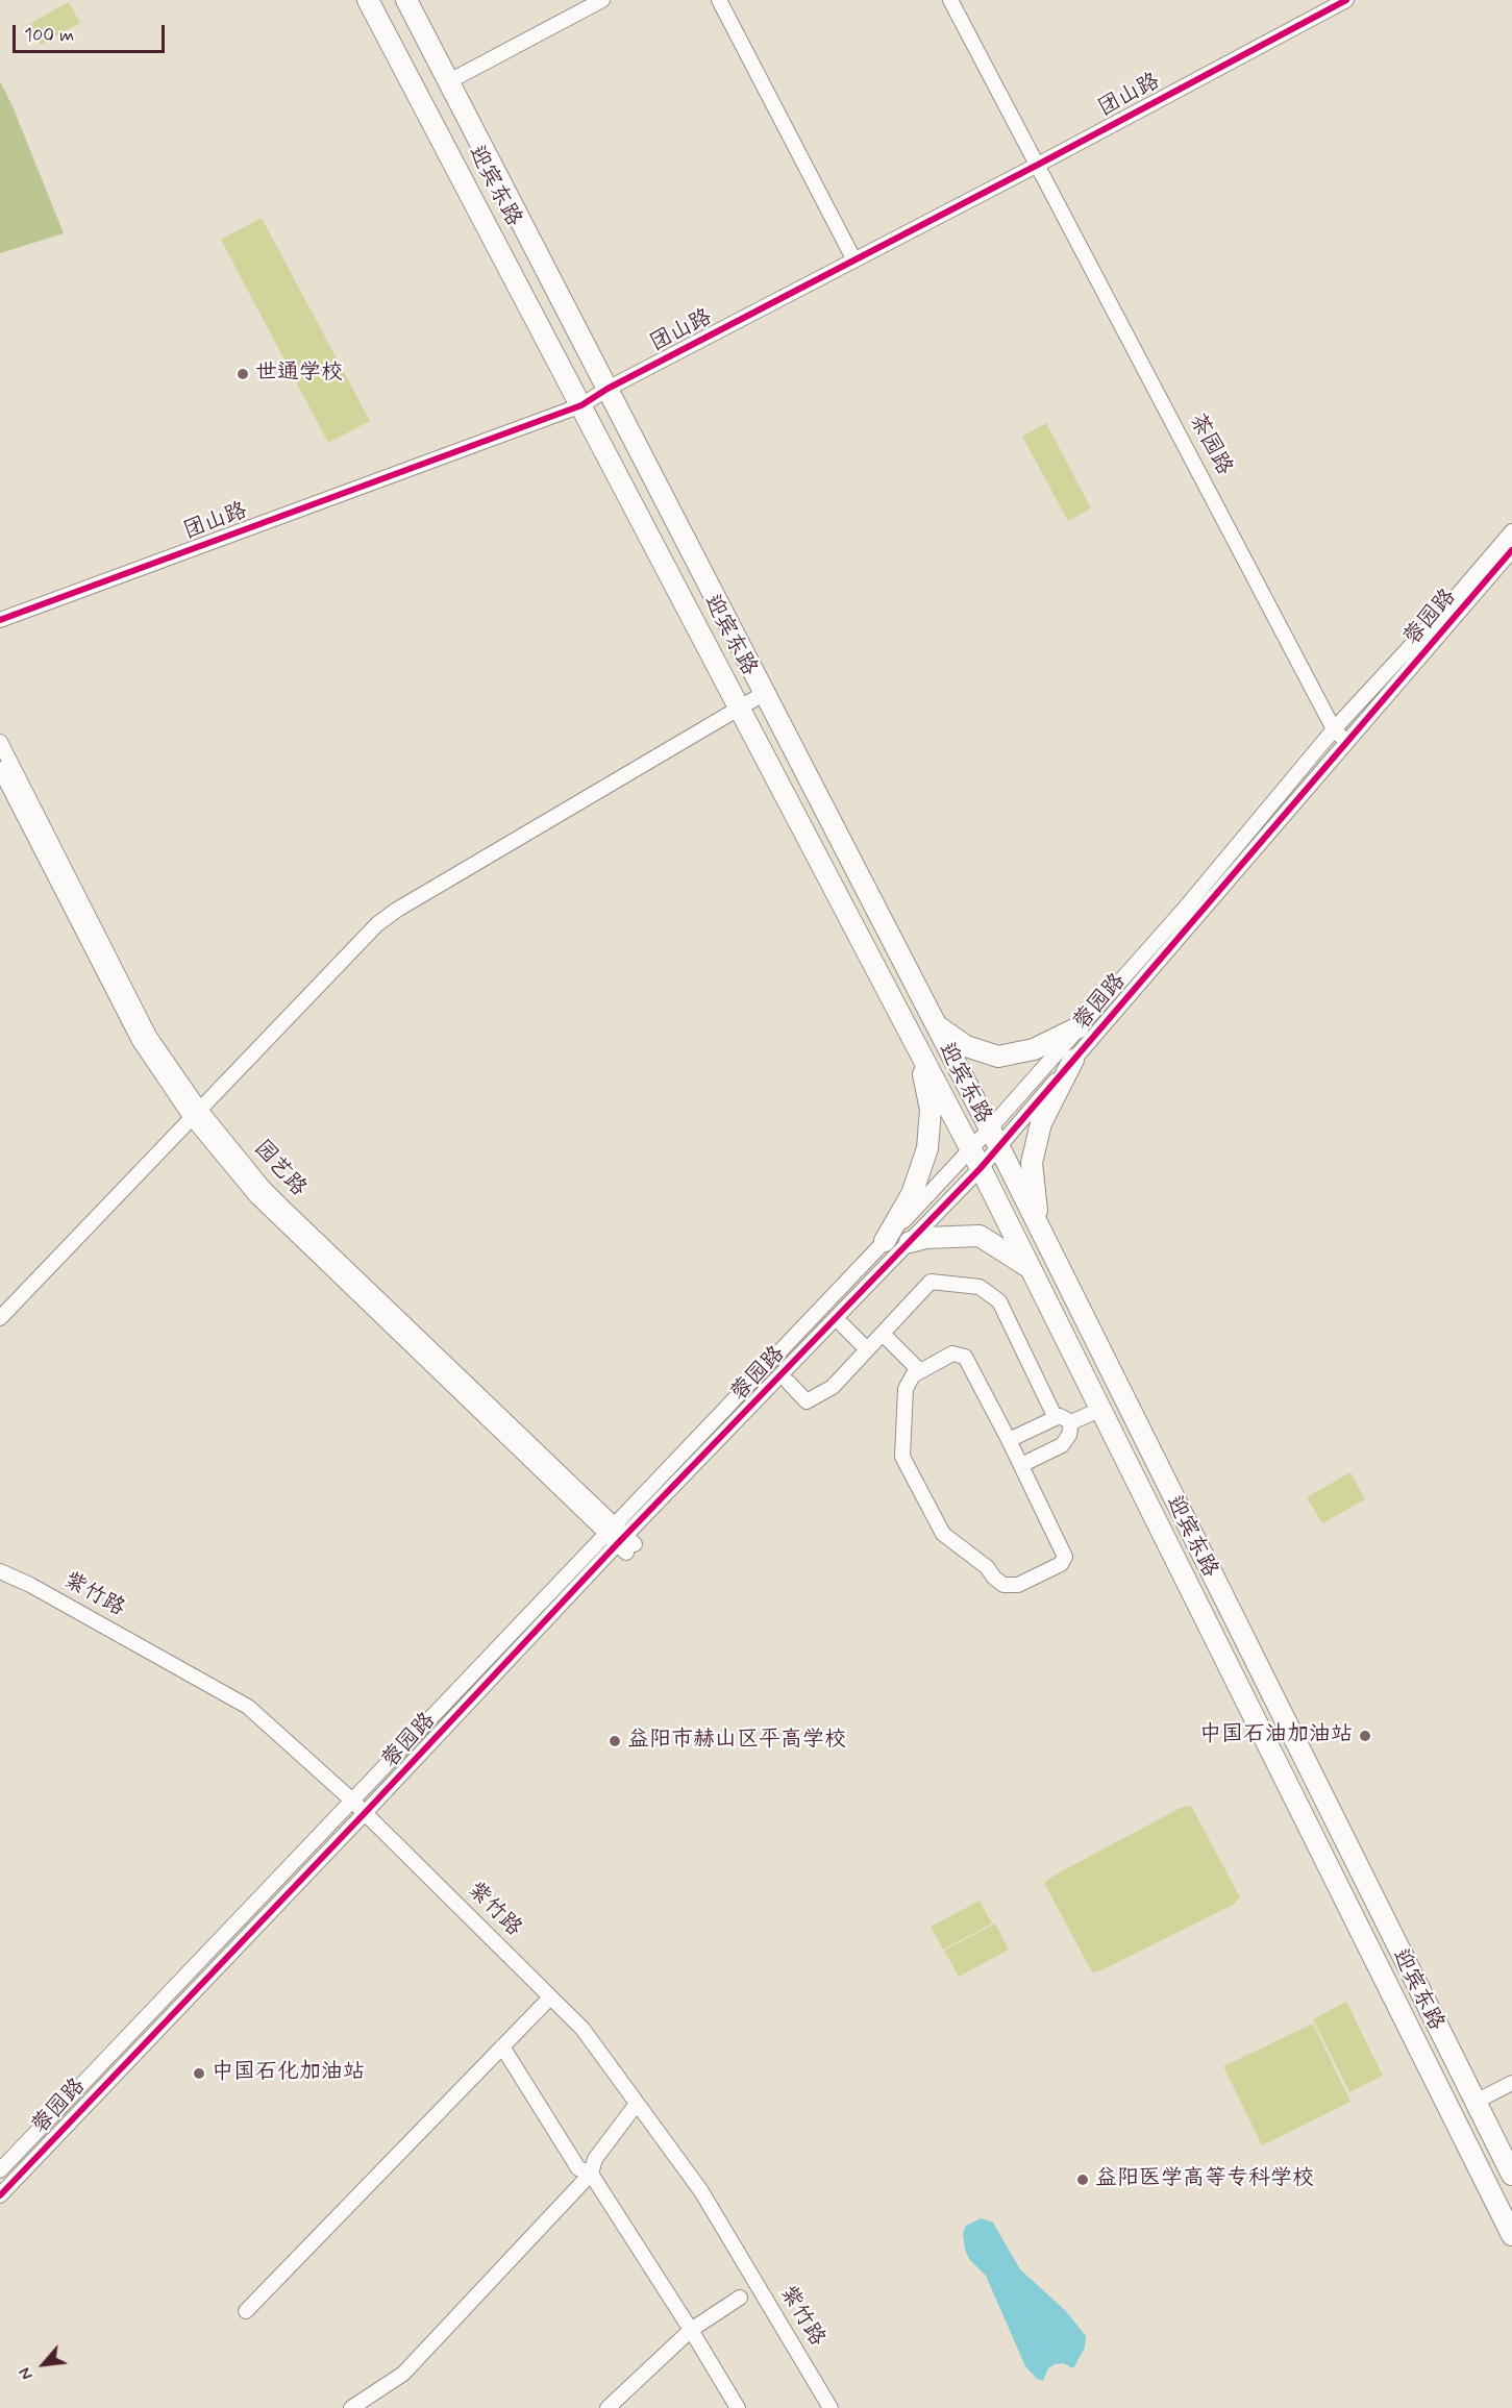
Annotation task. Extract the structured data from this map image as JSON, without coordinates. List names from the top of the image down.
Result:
{
  "streets": {
    "highway": ["迎宾东路"],
    "street": [
      "团山路",
      "茶园路",
      "蓉园路",
      "园艺路",
      "紫竹路"
    ]
  },
  "crossings": [
    ["团山路", "迎宾东路"],
    ["团山路", "茶园路"],
    ["迎宾东路", "蓉园路"],
    ["茶园路", "蓉园路"],
    ["蓉园路", "园艺路"],
    ["蓉园路", "紫竹路"]
  ],
  "places": [
    "世通学校",
    "中国石油加油站",
    "益阳市赫山区平高学校",
    "中国石化加油站",
    "益阳医学高等专科学校"
  ],
  "scale_bar": "100 m",
  "north": "bottom left"
}
